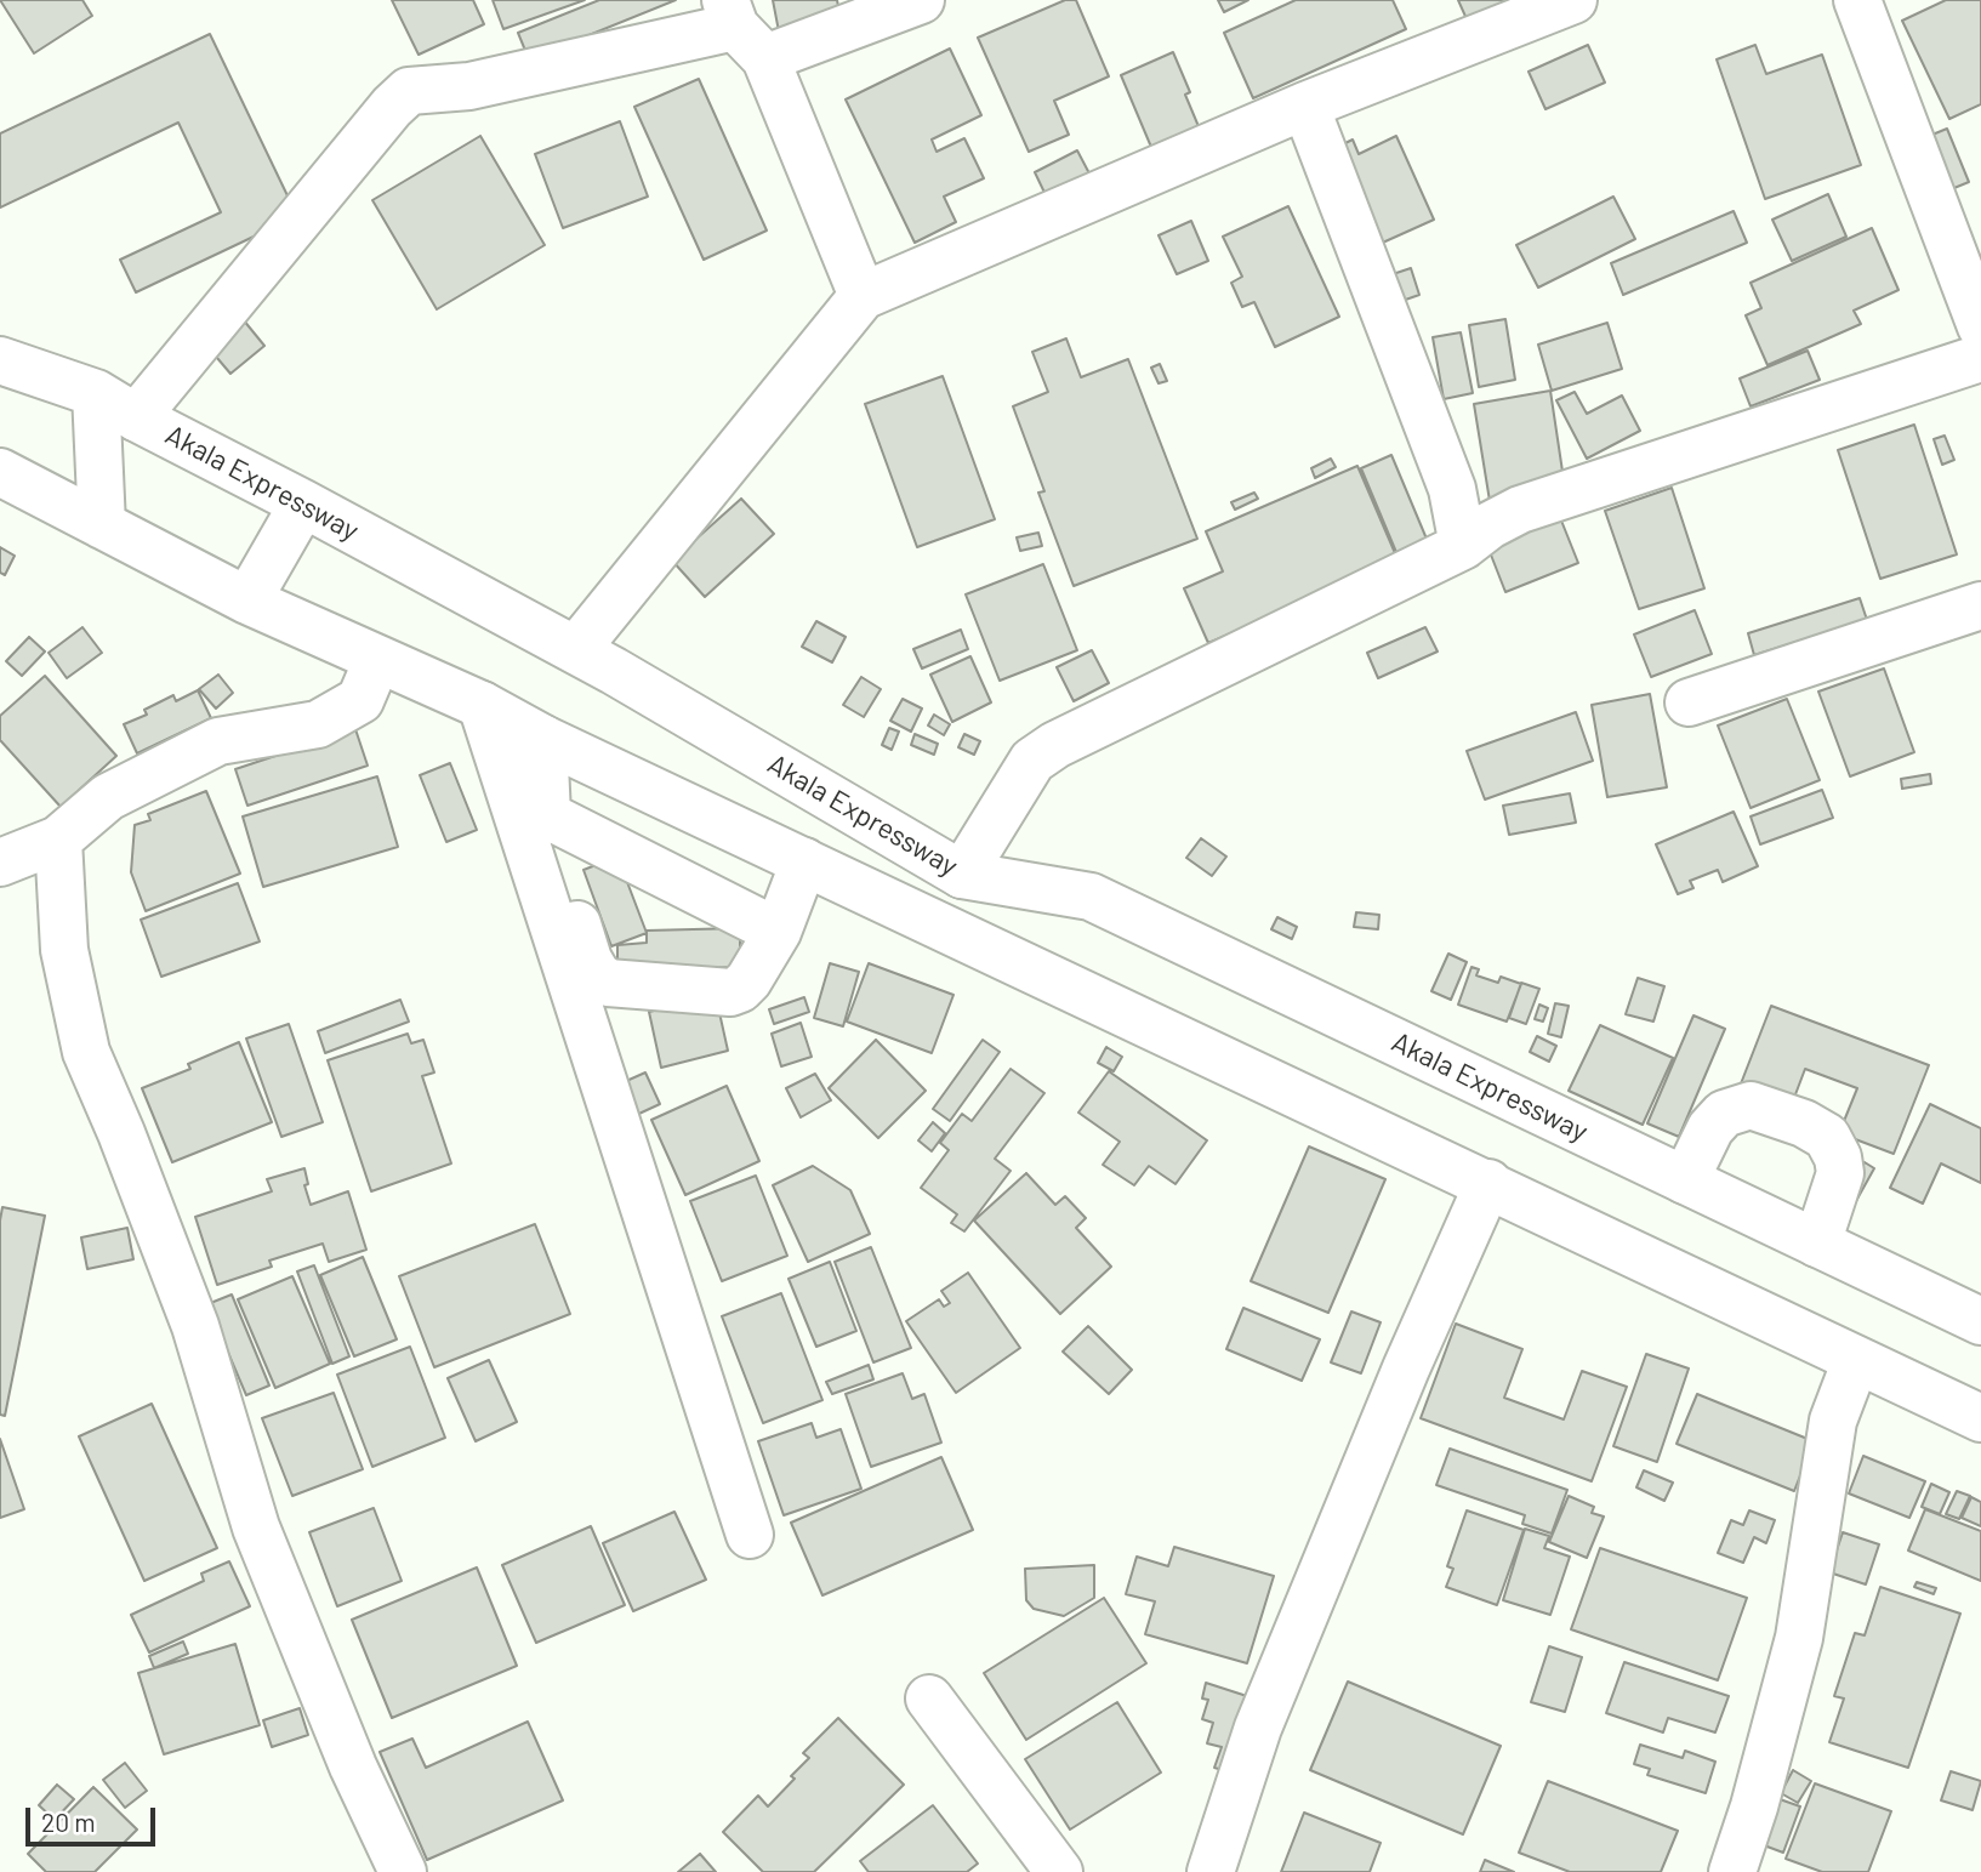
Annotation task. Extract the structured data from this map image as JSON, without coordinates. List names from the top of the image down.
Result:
{
  "streets": {
    "street": ["Akala Expressway"]
  },
  "scale_bar": "20 m"
}
